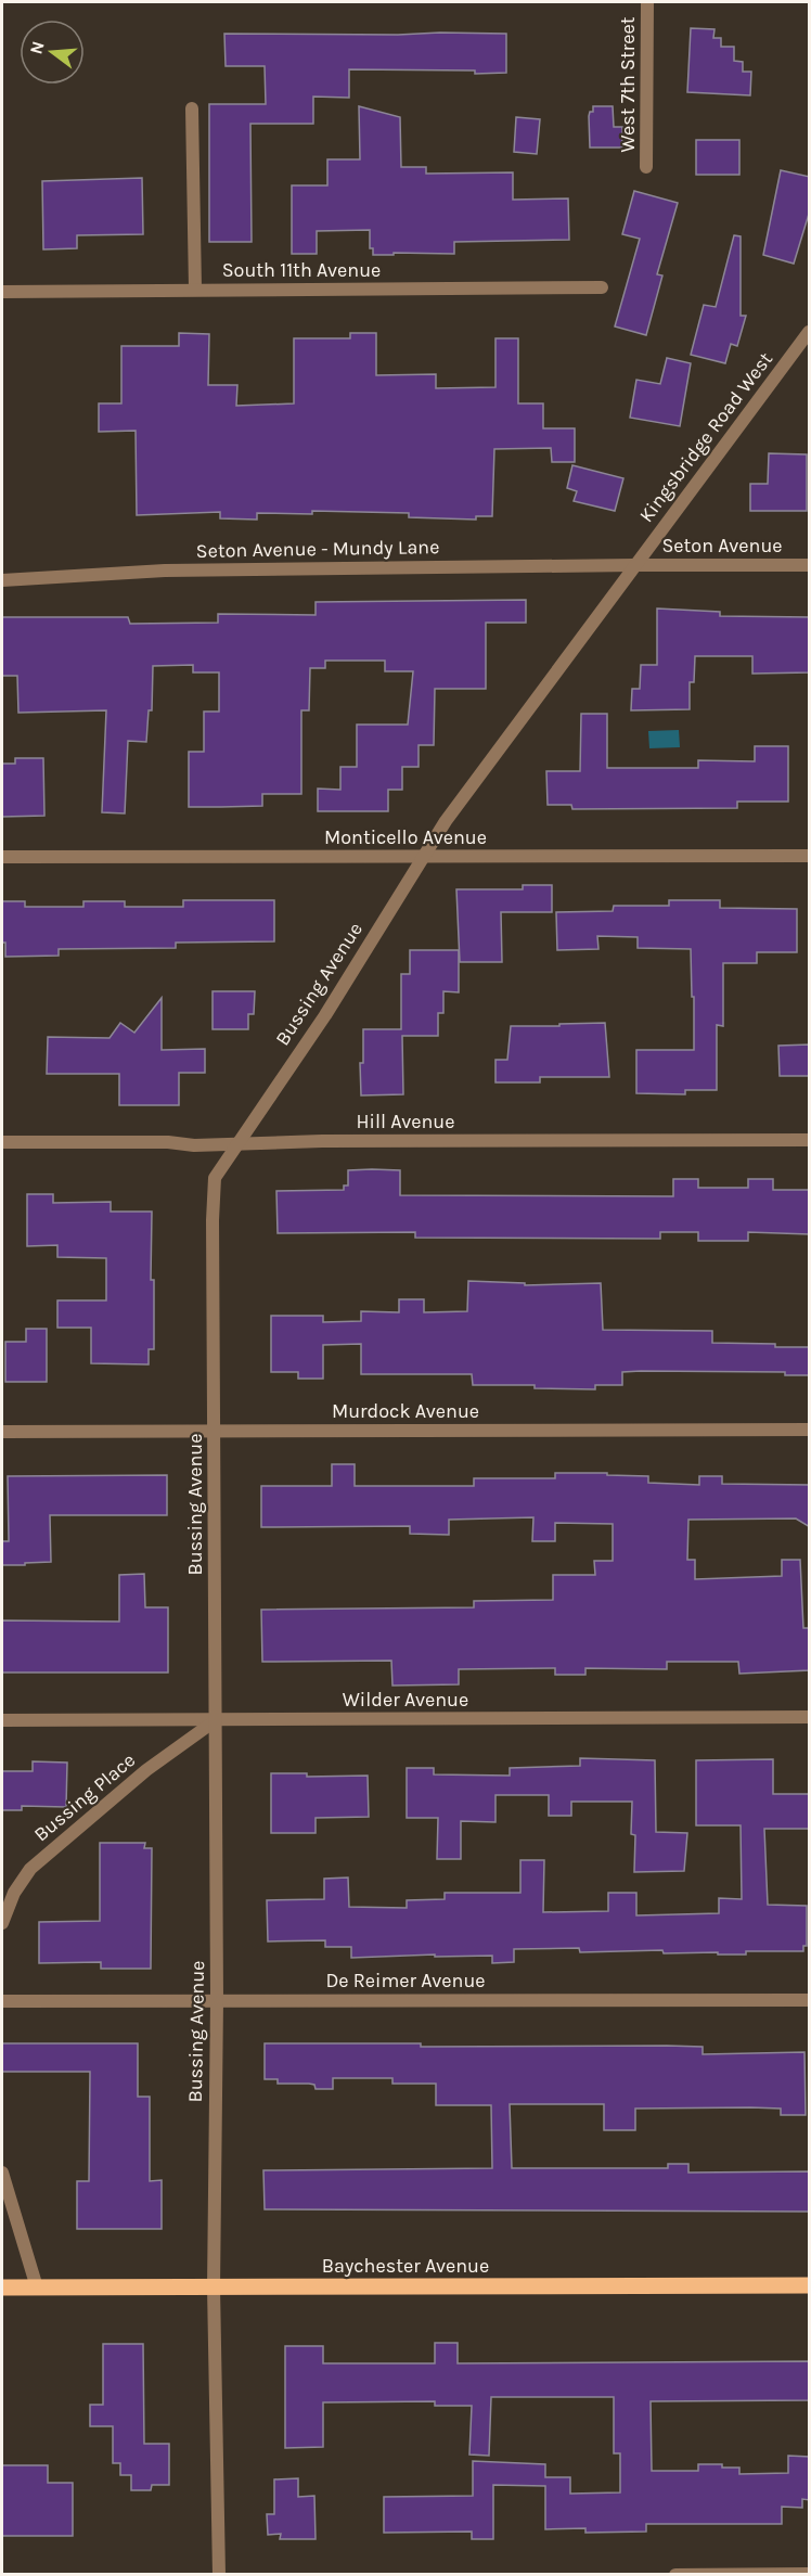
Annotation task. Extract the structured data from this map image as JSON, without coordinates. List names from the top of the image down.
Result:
{
  "streets": {
    "main road": ["Baychester Avenue"],
    "street": [
      "West 7th Street",
      "South 11th Avenue",
      "Kingsbridge Road West",
      "Seton Avenue",
      "Seton Avenue - Mundy Lane",
      "Monticello Avenue",
      "Bussing Avenue",
      "Hill Avenue",
      "Murdock Avenue",
      "Wilder Avenue",
      "Bussing Place",
      "De Reimer Avenue"
    ]
  },
  "crossings": [
    ["Kingsbridge Road West", "Seton Avenue"],
    ["Kingsbridge Road West", "Seton Avenue - Mundy Lane"],
    ["Kingsbridge Road West", "Bussing Avenue"],
    ["Seton Avenue", "Seton Avenue - Mundy Lane"],
    ["Seton Avenue", "Bussing Avenue"],
    ["Seton Avenue - Mundy Lane", "Bussing Avenue"],
    ["Monticello Avenue", "Bussing Avenue"],
    ["Bussing Avenue", "Hill Avenue"],
    ["Bussing Avenue", "Murdock Avenue"],
    ["Bussing Avenue", "Wilder Avenue"],
    ["Bussing Avenue", "Bussing Place"],
    ["Bussing Avenue", "De Reimer Avenue"],
    ["Bussing Avenue", "Baychester Avenue"],
    ["Wilder Avenue", "Bussing Place"]
  ],
  "north": "left"
}
